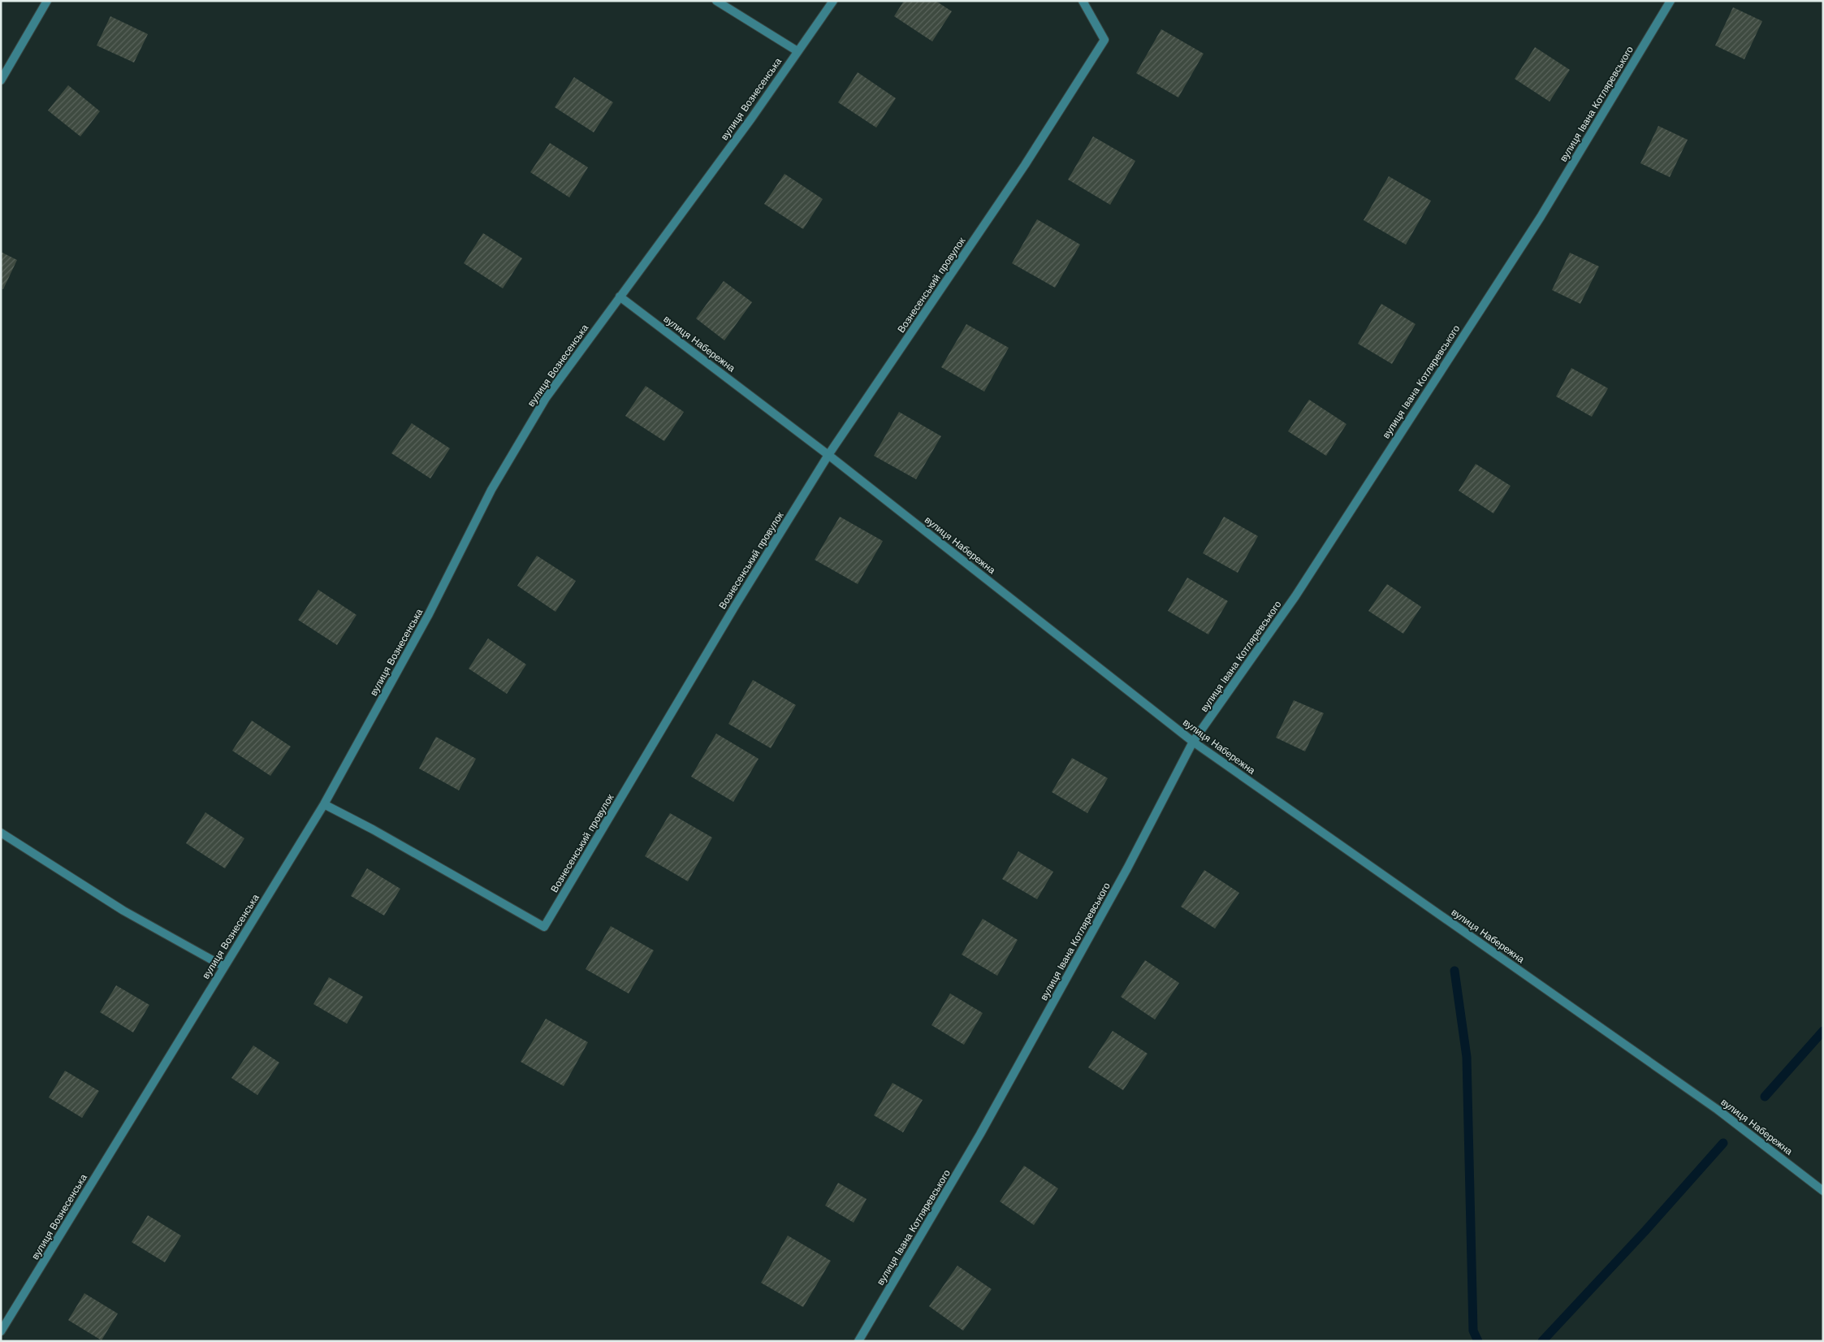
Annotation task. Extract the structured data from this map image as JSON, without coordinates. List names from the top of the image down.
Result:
{
  "streets": {
    "street": [
      "вулиця Вознесенська",
      "вулиця Івана Котляревського",
      "Вознесенський провулок",
      "вулиця Набережна"
    ]
  },
  "crossings": [
    ["вулиця Вознесенська", "Вознесенський провулок"],
    ["вулиця Вознесенська", "вулиця Набережна"],
    ["вулиця Івана Котляревського", "вулиця Набережна"],
    ["Вознесенський провулок", "вулиця Набережна"]
  ]
}
